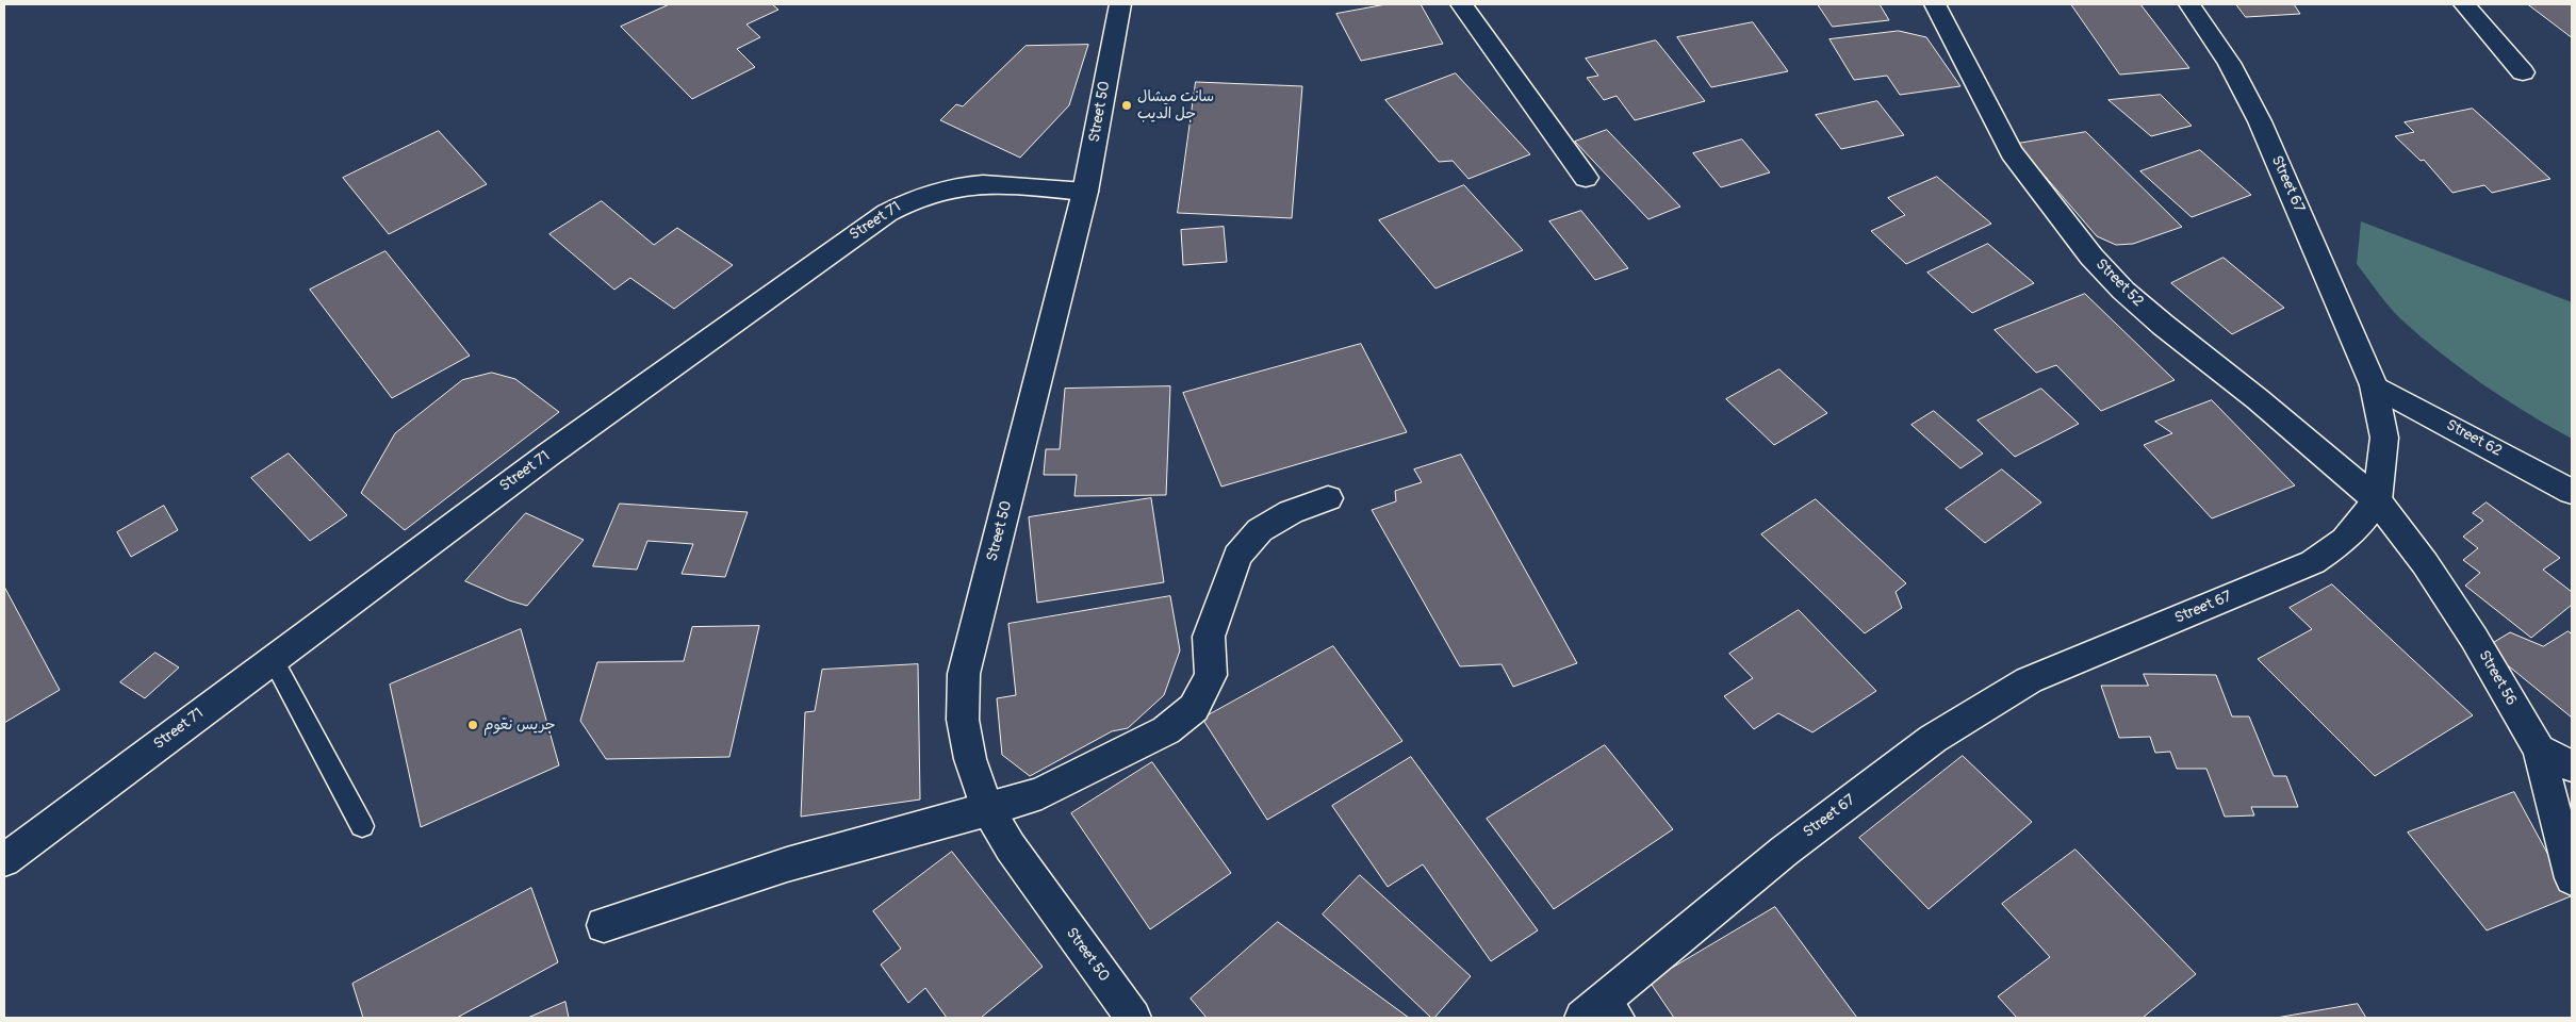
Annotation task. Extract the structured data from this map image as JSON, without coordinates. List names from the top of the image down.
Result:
{
  "streets": {
    "street": [
      "Street 50",
      "Street 67",
      "Street 71",
      "Street 52",
      "Street 62",
      "Street 56"
    ]
  },
  "crossings": [
    ["Street 50", "Street 71"],
    ["Street 67", "Street 52"],
    ["Street 67", "Street 62"],
    ["Street 67", "Street 56"],
    ["Street 52", "Street 56"]
  ],
  "places": ["سانت ميشال جل الديب", "جريس نعّوم"]
}
